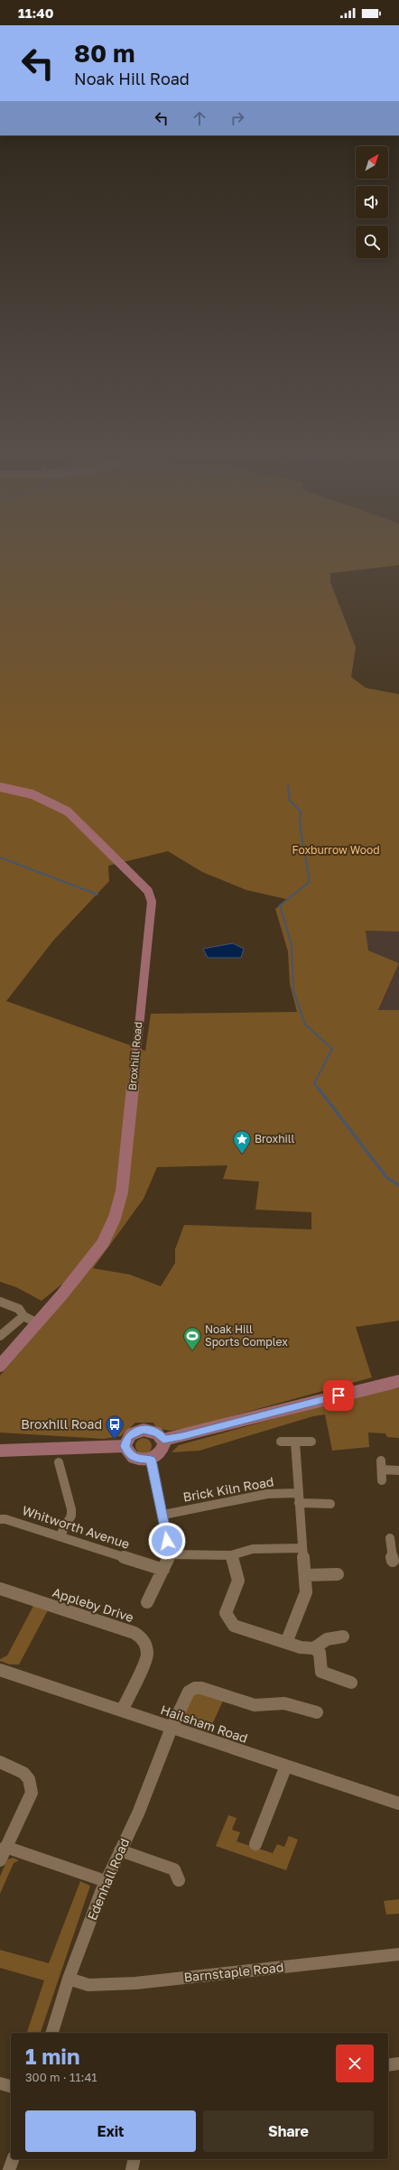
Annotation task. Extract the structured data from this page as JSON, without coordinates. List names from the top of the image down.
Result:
{
  "streets": {
    "street": [
      "Broxhill Road",
      "Brick Kiln Road",
      "Whitworth Avenue",
      "Appleby Drive",
      "Hailsham Road",
      "Edenhall Road",
      "Barnstaple Road"
    ]
  },
  "crossings": [
    ["Appleby Drive", "Hailsham Road"],
    ["Hailsham Road", "Edenhall Road"],
    ["Edenhall Road", "Barnstaple Road"]
  ],
  "parks": ["Foxburrow Wood"],
  "places": {
    "place": ["Broxhill"],
    "sports": ["Noak Hill Sports Complex"],
    "bus stop": ["Broxhill Road"]
  },
  "north": "top right",
  "page": {
    "status": "11:40",
    "turn": ["80 m", "Noak Hill Road"],
    "heading": ["1 min", "300 m · 11:41"],
    "buttons": ["Exit", "Share"]
  }
}
